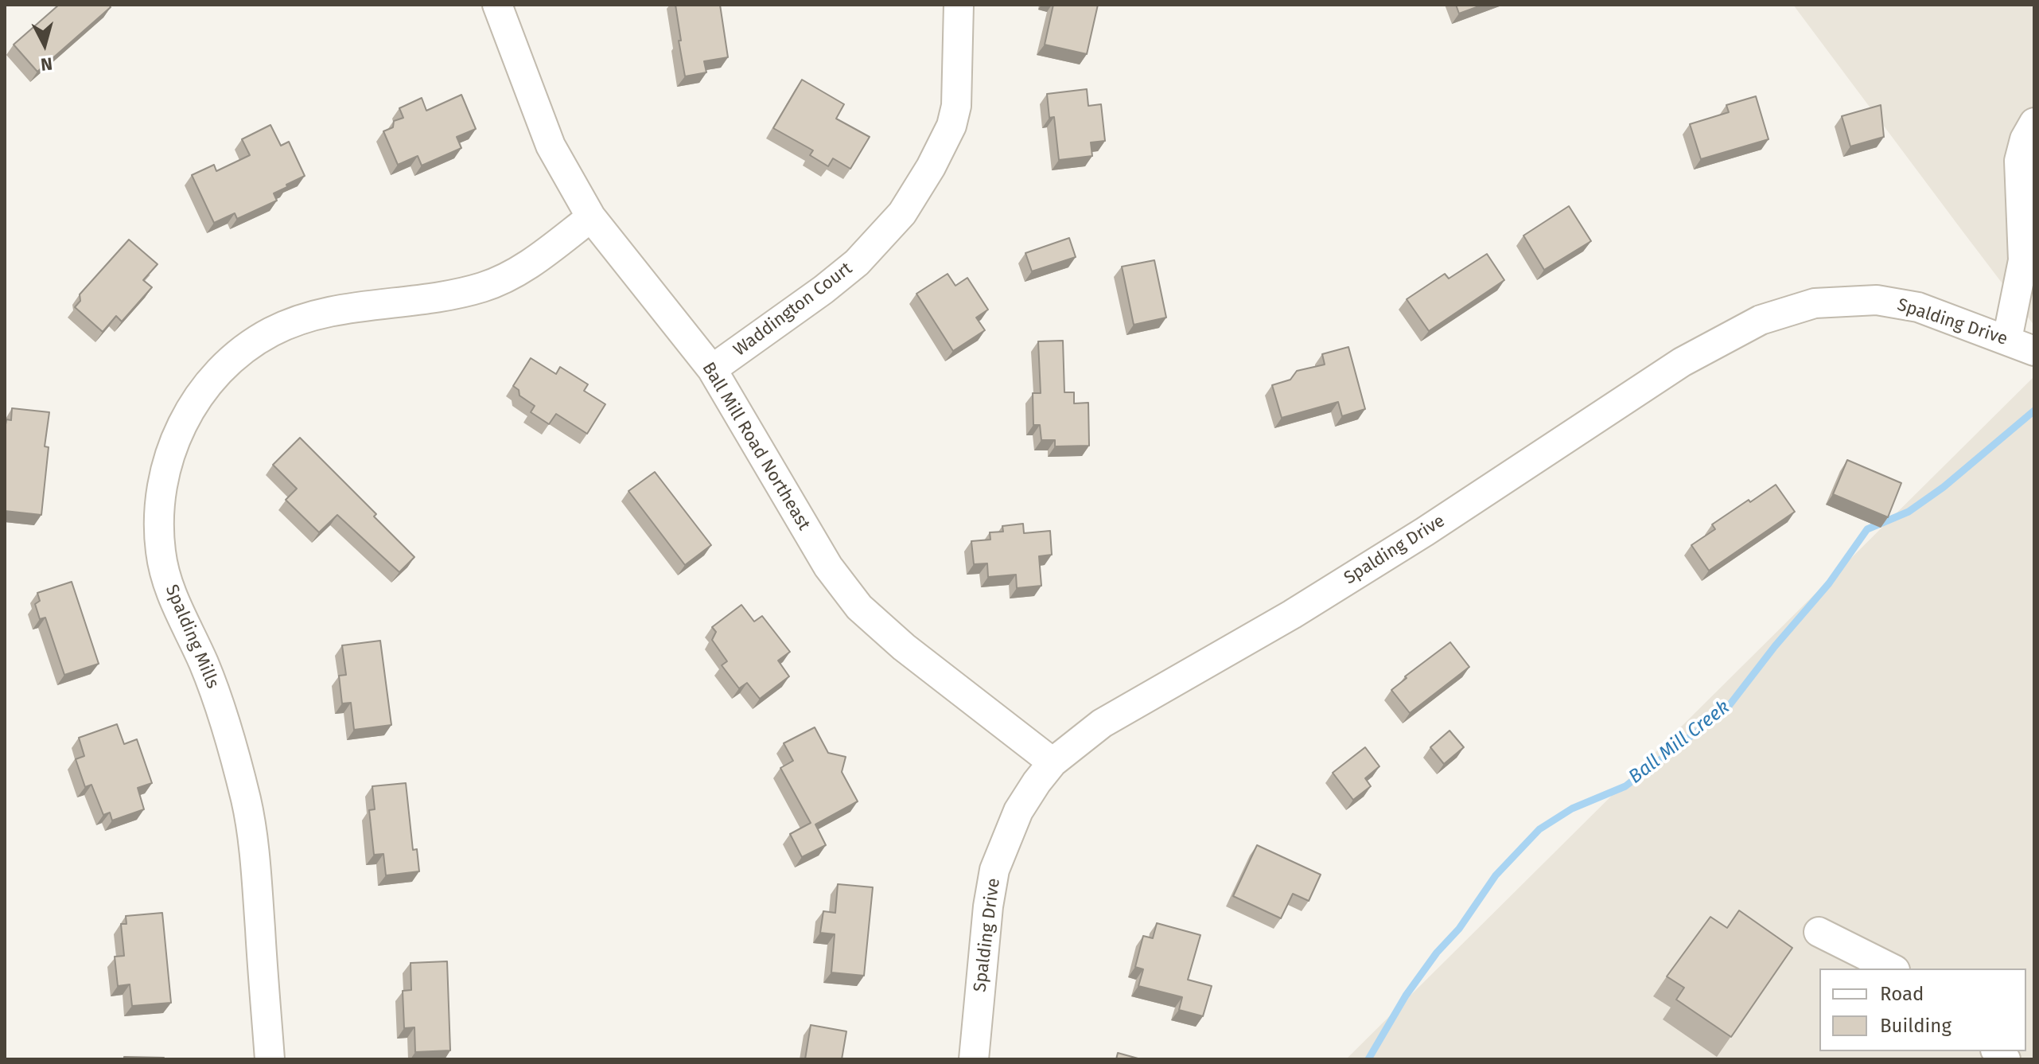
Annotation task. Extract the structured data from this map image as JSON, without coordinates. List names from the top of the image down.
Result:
{
  "streets": {
    "street": [
      "Waddington Court",
      "Spalding Drive",
      "Ball Mill Road Northeast",
      "Spalding Mills"
    ]
  },
  "crossings": [
    ["Waddington Court", "Ball Mill Road Northeast"],
    ["Spalding Drive", "Ball Mill Road Northeast"],
    ["Ball Mill Road Northeast", "Spalding Mills"]
  ],
  "water": ["Ball Mill Creek"],
  "legend": ["Road", "Building"],
  "north": "bottom"
}
